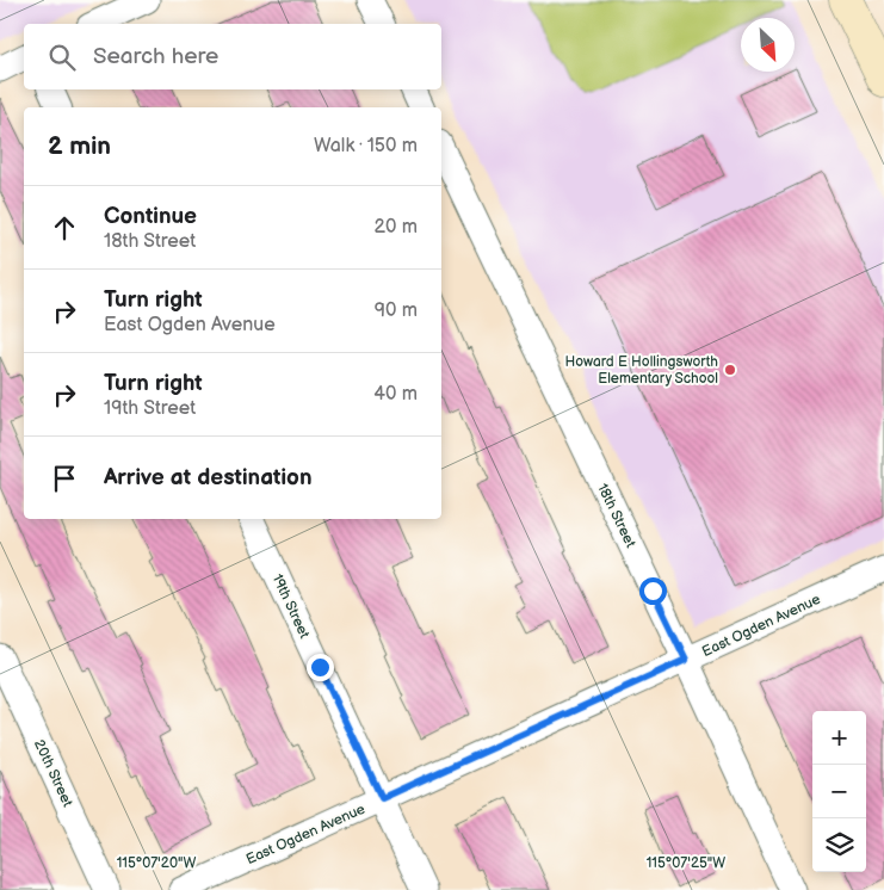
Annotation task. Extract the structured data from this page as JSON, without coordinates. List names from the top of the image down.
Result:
{
  "streets": {
    "street": [
      "18th Street",
      "19th Street",
      "East Ogden Avenue",
      "20th Street"
    ]
  },
  "crossings": [
    ["18th Street", "East Ogden Avenue"],
    ["19th Street", "East Ogden Avenue"]
  ],
  "places": ["Howard E Hollingsworth Elementary School"],
  "north": "bottom right",
  "page": {
    "search": "Search here",
    "heading": ["2 min", "Walk · 150 m"],
    "list": [
      ["Continue", "18th Street", "20 m"],
      ["Turn right", "East Ogden Avenue", "90 m"],
      ["Turn right", "19th Street", "40 m"],
      "Arrive at destination"
    ],
    "map_buttons": ["+", "−"]
  },
  "coordinates": ["115°07'25\"W", "115°07'20\"W"]
}
